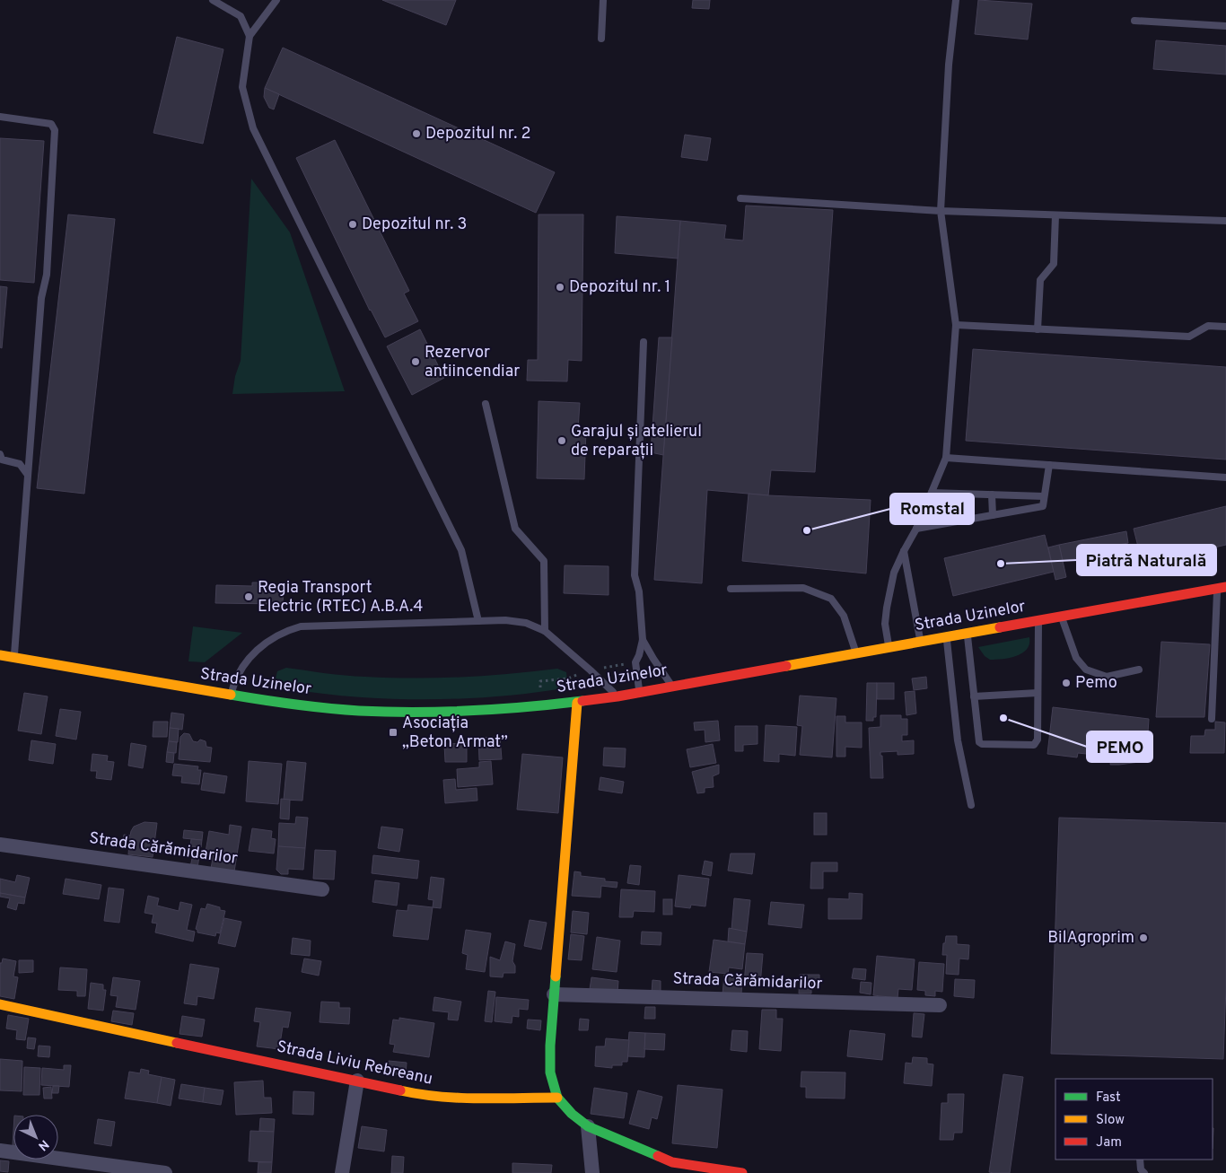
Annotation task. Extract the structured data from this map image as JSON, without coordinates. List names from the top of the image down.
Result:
{
  "streets": {
    "main road": ["Strada Uzinelor", "Strada Liviu Rebreanu"],
    "street": ["Strada Cărămidarilor"]
  },
  "places": {
    "other": [
      "Depozitul nr. 2",
      "Depozitul nr. 3",
      "Depozitul nr. 1",
      "Rezervor antiincendiar",
      "Garajul și atelierul de reparații",
      "Romstal",
      "Piatră Naturală",
      "Regia Transport Electric (RTEC) A.B.A.4",
      "Pemo",
      "PEMO",
      "BilAgroprim"
    ],
    "transit": ["Asociația „Beton Armat”"]
  },
  "legend": ["Fast", "Slow", "Jam"],
  "north": "bottom right"
}
